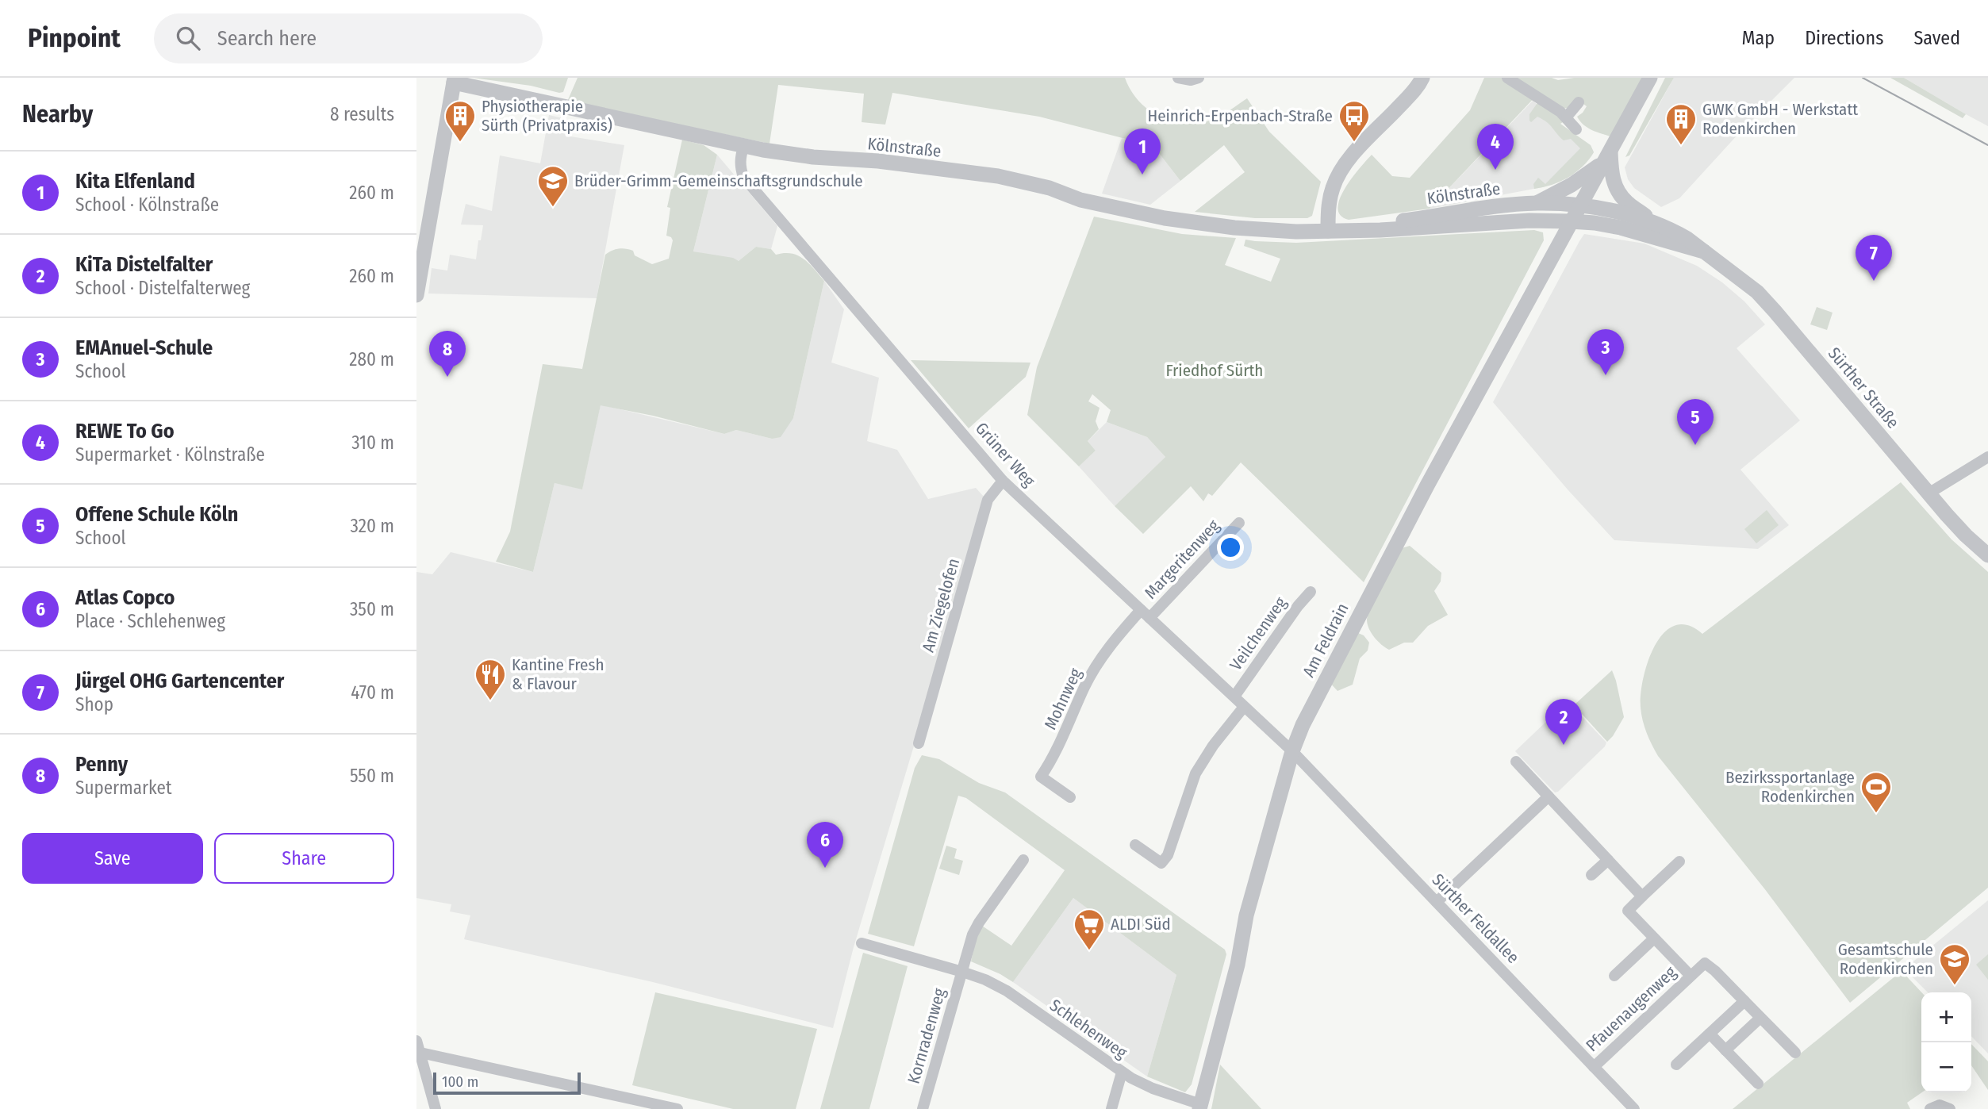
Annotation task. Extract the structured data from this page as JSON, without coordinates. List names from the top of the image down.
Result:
{
  "streets": {
    "street": [
      "Kölnstraße",
      "Sürther Straße",
      "Grüner Weg",
      "Margeritenweg",
      "Am Ziegelofen",
      "Veilchenweg",
      "Am Feldrain",
      "Mohnweg",
      "Sürther Feldallee",
      "Pfauenaugenweg",
      "Schlehenweg",
      "Kornradenweg"
    ]
  },
  "crossings": [
    ["Kölnstraße", "Sürther Straße"],
    ["Kölnstraße", "Grüner Weg"],
    ["Kölnstraße", "Am Feldrain"],
    ["Sürther Straße", "Am Feldrain"],
    ["Grüner Weg", "Margeritenweg"],
    ["Grüner Weg", "Am Ziegelofen"],
    ["Grüner Weg", "Veilchenweg"],
    ["Grüner Weg", "Am Feldrain"],
    ["Grüner Weg", "Mohnweg"],
    ["Grüner Weg", "Sürther Feldallee"],
    ["Margeritenweg", "Mohnweg"],
    ["Am Feldrain", "Sürther Feldallee"],
    ["Am Feldrain", "Schlehenweg"],
    ["Sürther Feldallee", "Pfauenaugenweg"],
    ["Schlehenweg", "Kornradenweg"]
  ],
  "parks": ["Friedhof Sürth"],
  "places": {
    "building": ["Physiotherapie Sürth (Privatpraxis)", "GWK GmbH - Werkstatt Rodenkirchen"],
    "bus stop": ["Heinrich-Erpenbach-Straße"],
    "school or university": ["Brüder-Grimm-Gemeinschaftsgrundschule", "Gesamtschule Rodenkirchen"],
    "restaurant": ["Kantine Fresh & Flavour"],
    "sports": ["Bezirkssportanlage Rodenkirchen"],
    "supermarket": ["ALDI Süd"]
  },
  "scale_bar": "100 m",
  "page": {
    "header": "Pinpoint",
    "search": "Search here",
    "nav": ["Map", "Directions", "Saved"],
    "heading": ["Nearby", "8 results"],
    "pins": [
      "4",
      "1",
      "7",
      "3",
      "8",
      "5",
      "2",
      "6"
    ],
    "list": [
      {
        "mark": "1",
        "name": "Kita Elfenland",
        "note": "School · Kölnstraße",
        "value": "260 m"
      },
      {
        "mark": "2",
        "name": "KiTa Distelfalter",
        "note": "School · Distelfalterweg",
        "value": "260 m"
      },
      {
        "mark": "3",
        "name": "EMAnuel-Schule",
        "note": "School",
        "value": "280 m"
      },
      {
        "mark": "4",
        "name": "REWE To Go",
        "note": "Supermarket · Kölnstraße",
        "value": "310 m"
      },
      {
        "mark": "5",
        "name": "Offene Schule Köln",
        "note": "School",
        "value": "320 m"
      },
      {
        "mark": "6",
        "name": "Atlas Copco",
        "note": "Place · Schlehenweg",
        "value": "350 m"
      },
      {
        "mark": "7",
        "name": "Jürgel OHG Gartencenter",
        "note": "Shop",
        "value": "470 m"
      },
      {
        "mark": "8",
        "name": "Penny",
        "note": "Supermarket",
        "value": "550 m"
      }
    ],
    "buttons": ["Save", "Share"],
    "map_buttons": ["+", "−"],
    "scale": "100 m"
  }
}
